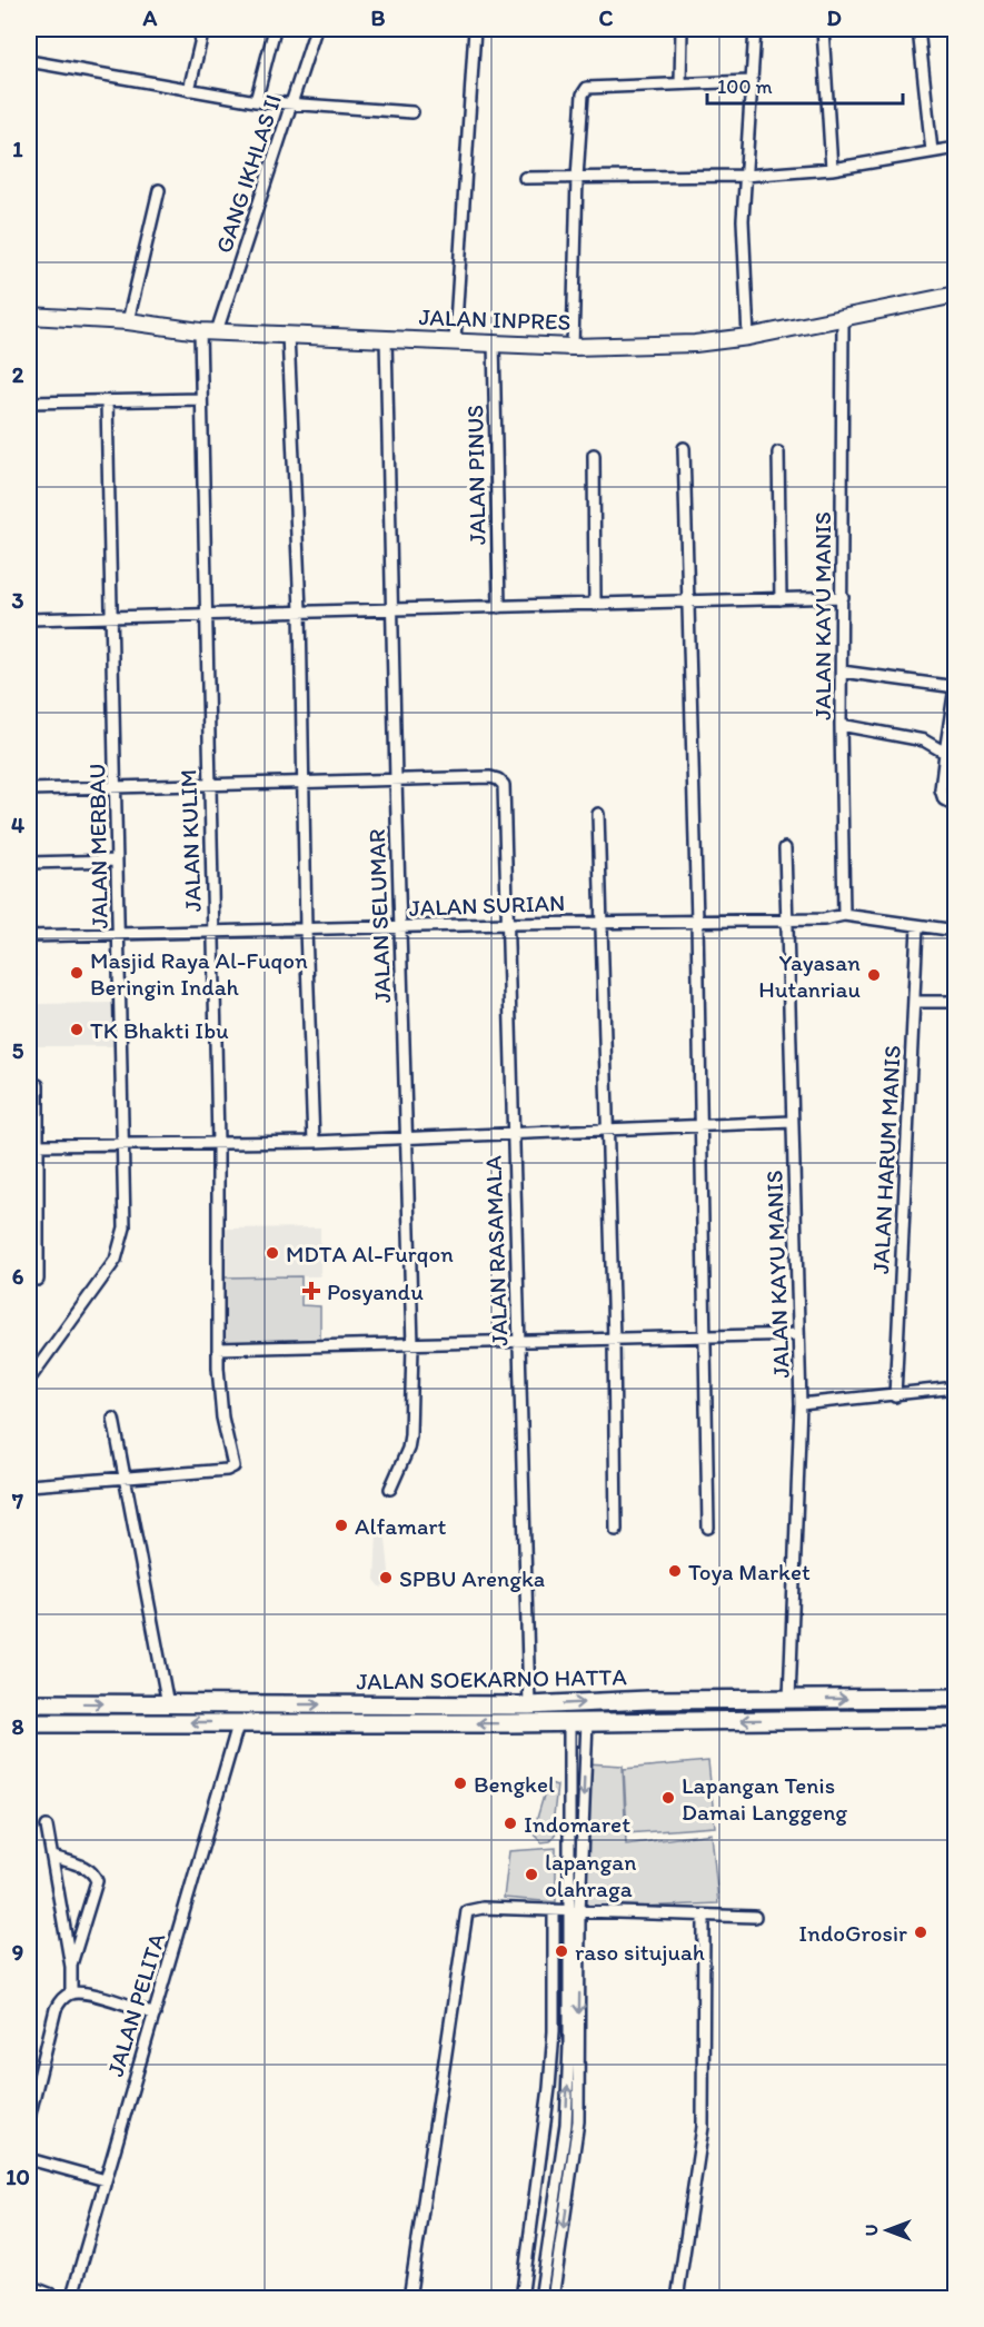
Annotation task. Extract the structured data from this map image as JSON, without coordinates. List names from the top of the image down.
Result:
{
  "streets": {
    "main road": ["JALAN INPRES", "JALAN SOEKARNO HATTA"],
    "street": [
      "GANG IKHLAS II",
      "JALAN PINUS",
      "JALAN KAYU MANIS",
      "JALAN KULIM",
      "JALAN MERBAU",
      "JALAN SURIAN",
      "JALAN SELUMAR",
      "JALAN HARUM MANIS",
      "JALAN RASAMALA",
      "JALAN PELITA"
    ]
  },
  "crossings": [
    ["GANG IKHLAS II", "JALAN INPRES"],
    ["JALAN INPRES", "JALAN PINUS"],
    ["JALAN INPRES", "JALAN KAYU MANIS"],
    ["JALAN INPRES", "JALAN KULIM"],
    ["JALAN INPRES", "JALAN SELUMAR"],
    ["JALAN KAYU MANIS", "JALAN SURIAN"],
    ["JALAN KAYU MANIS", "JALAN SOEKARNO HATTA"],
    ["JALAN KULIM", "JALAN SURIAN"],
    ["JALAN MERBAU", "JALAN SURIAN"],
    ["JALAN SURIAN", "JALAN SELUMAR"],
    ["JALAN SURIAN", "JALAN HARUM MANIS"],
    ["JALAN SURIAN", "JALAN RASAMALA"],
    ["JALAN SELUMAR", "JALAN RASAMALA"],
    ["JALAN RASAMALA", "JALAN SOEKARNO HATTA"],
    ["JALAN SOEKARNO HATTA", "JALAN PELITA"]
  ],
  "places": {
    "other": [
      "Masjid Raya Al-Fuqon Beringin Indah",
      "Yayasan Hutanriau",
      "TK Bhakti Ibu",
      "MDTA Al-Furqon",
      "Alfamart",
      "Toya Market",
      "SPBU Arengka",
      "Bengkel",
      "Lapangan Tenis Damai Langgeng",
      "Indomaret",
      "lapangan olahraga",
      "IndoGrosir",
      "raso situjuah"
    ],
    "health": ["Posyandu"]
  },
  "scale_bar": "100 m",
  "north": "left",
  "grid": {
    "columns": [
      "A",
      "B",
      "C",
      "D"
    ],
    "rows": [
      "1",
      "2",
      "3",
      "4",
      "5",
      "6",
      "7",
      "8",
      "9",
      "10"
    ]
  }
}
